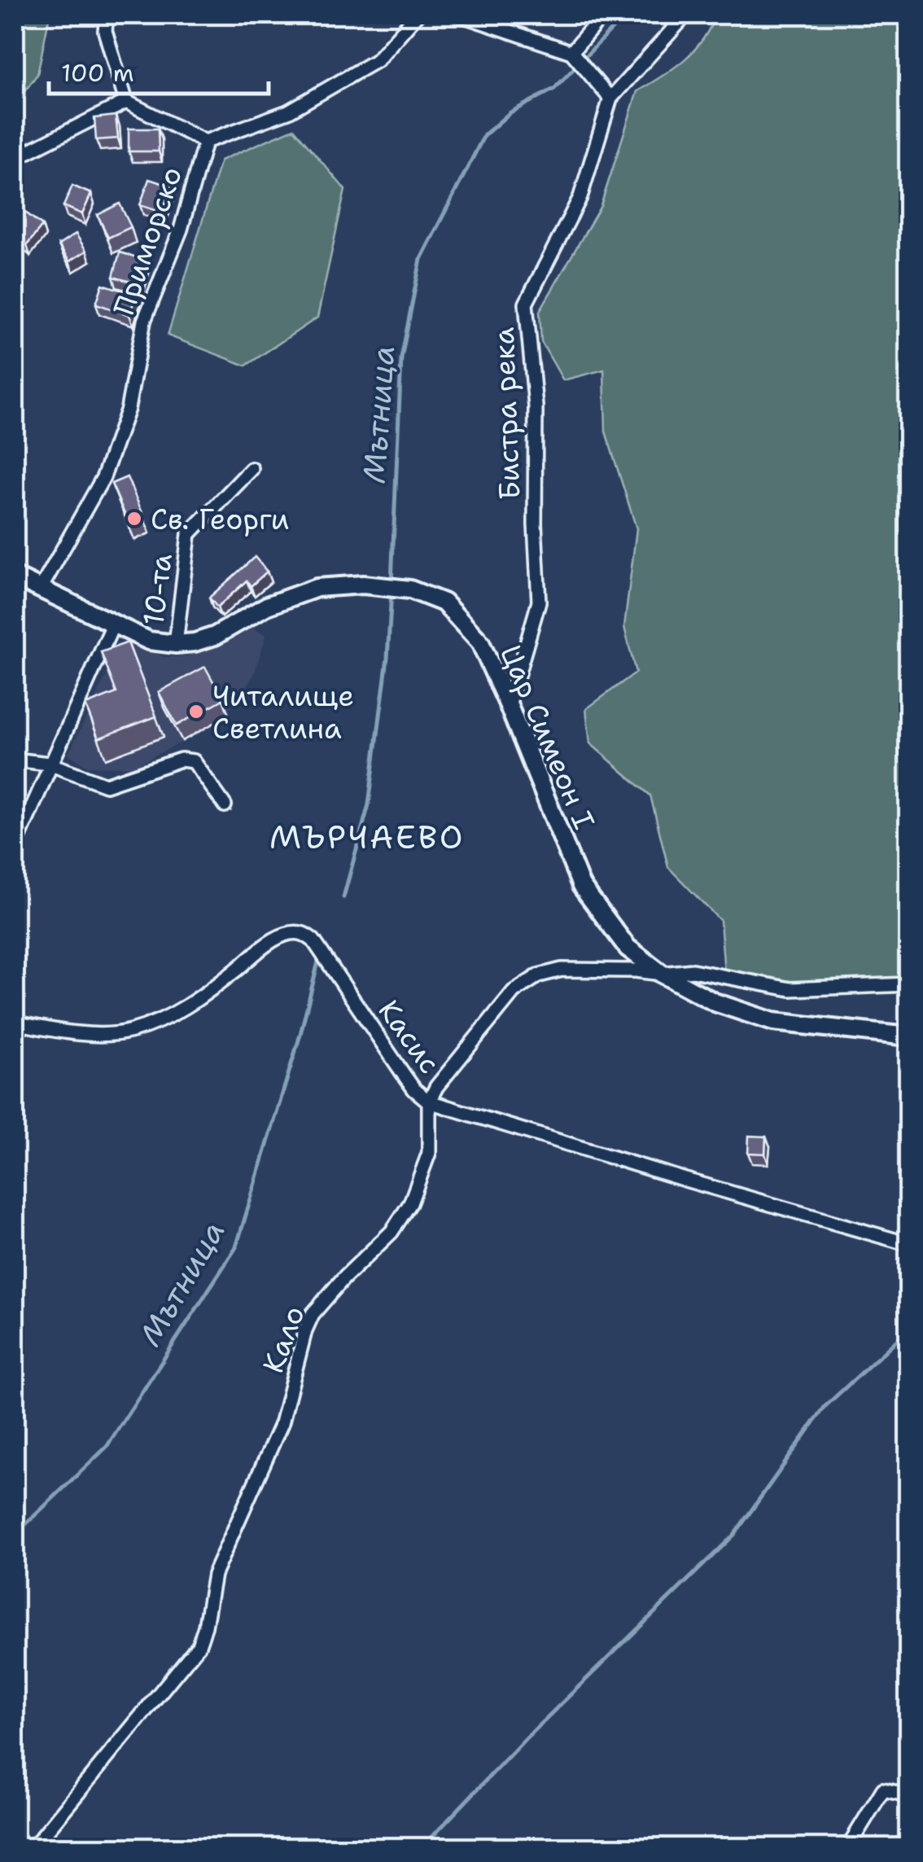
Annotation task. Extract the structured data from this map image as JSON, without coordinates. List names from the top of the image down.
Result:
{
  "streets": {
    "street": [
      "Приморско",
      "Бистра река",
      "10-та",
      "Цар Симеон I",
      "Касис",
      "Кало"
    ]
  },
  "crossings": [
    ["Приморско", "Цар Симеон I"],
    ["Бистра река", "Цар Симеон I"],
    ["10-та", "Цар Симеон I"],
    ["Касис", "Кало"]
  ],
  "districts": ["МЪРЧАЕВО"],
  "water": ["Мътница"],
  "places": ["Св. Георги", "Читалище Светлина"],
  "scale_bar": "100 m"
}
